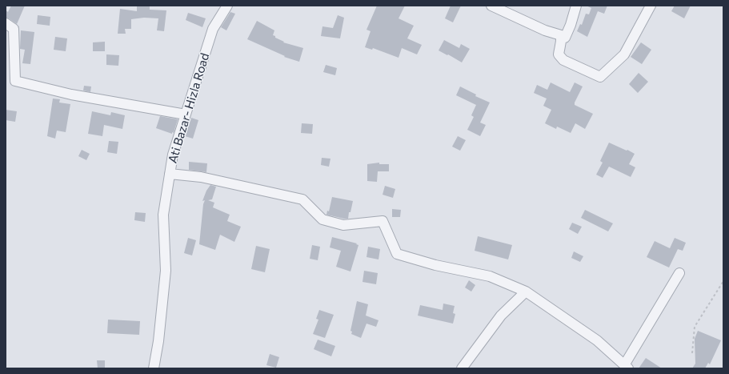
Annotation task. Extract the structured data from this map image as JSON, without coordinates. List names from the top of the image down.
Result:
{
  "streets": {
    "street": ["Ati Bazar- Hizla Road"]
  }
}
